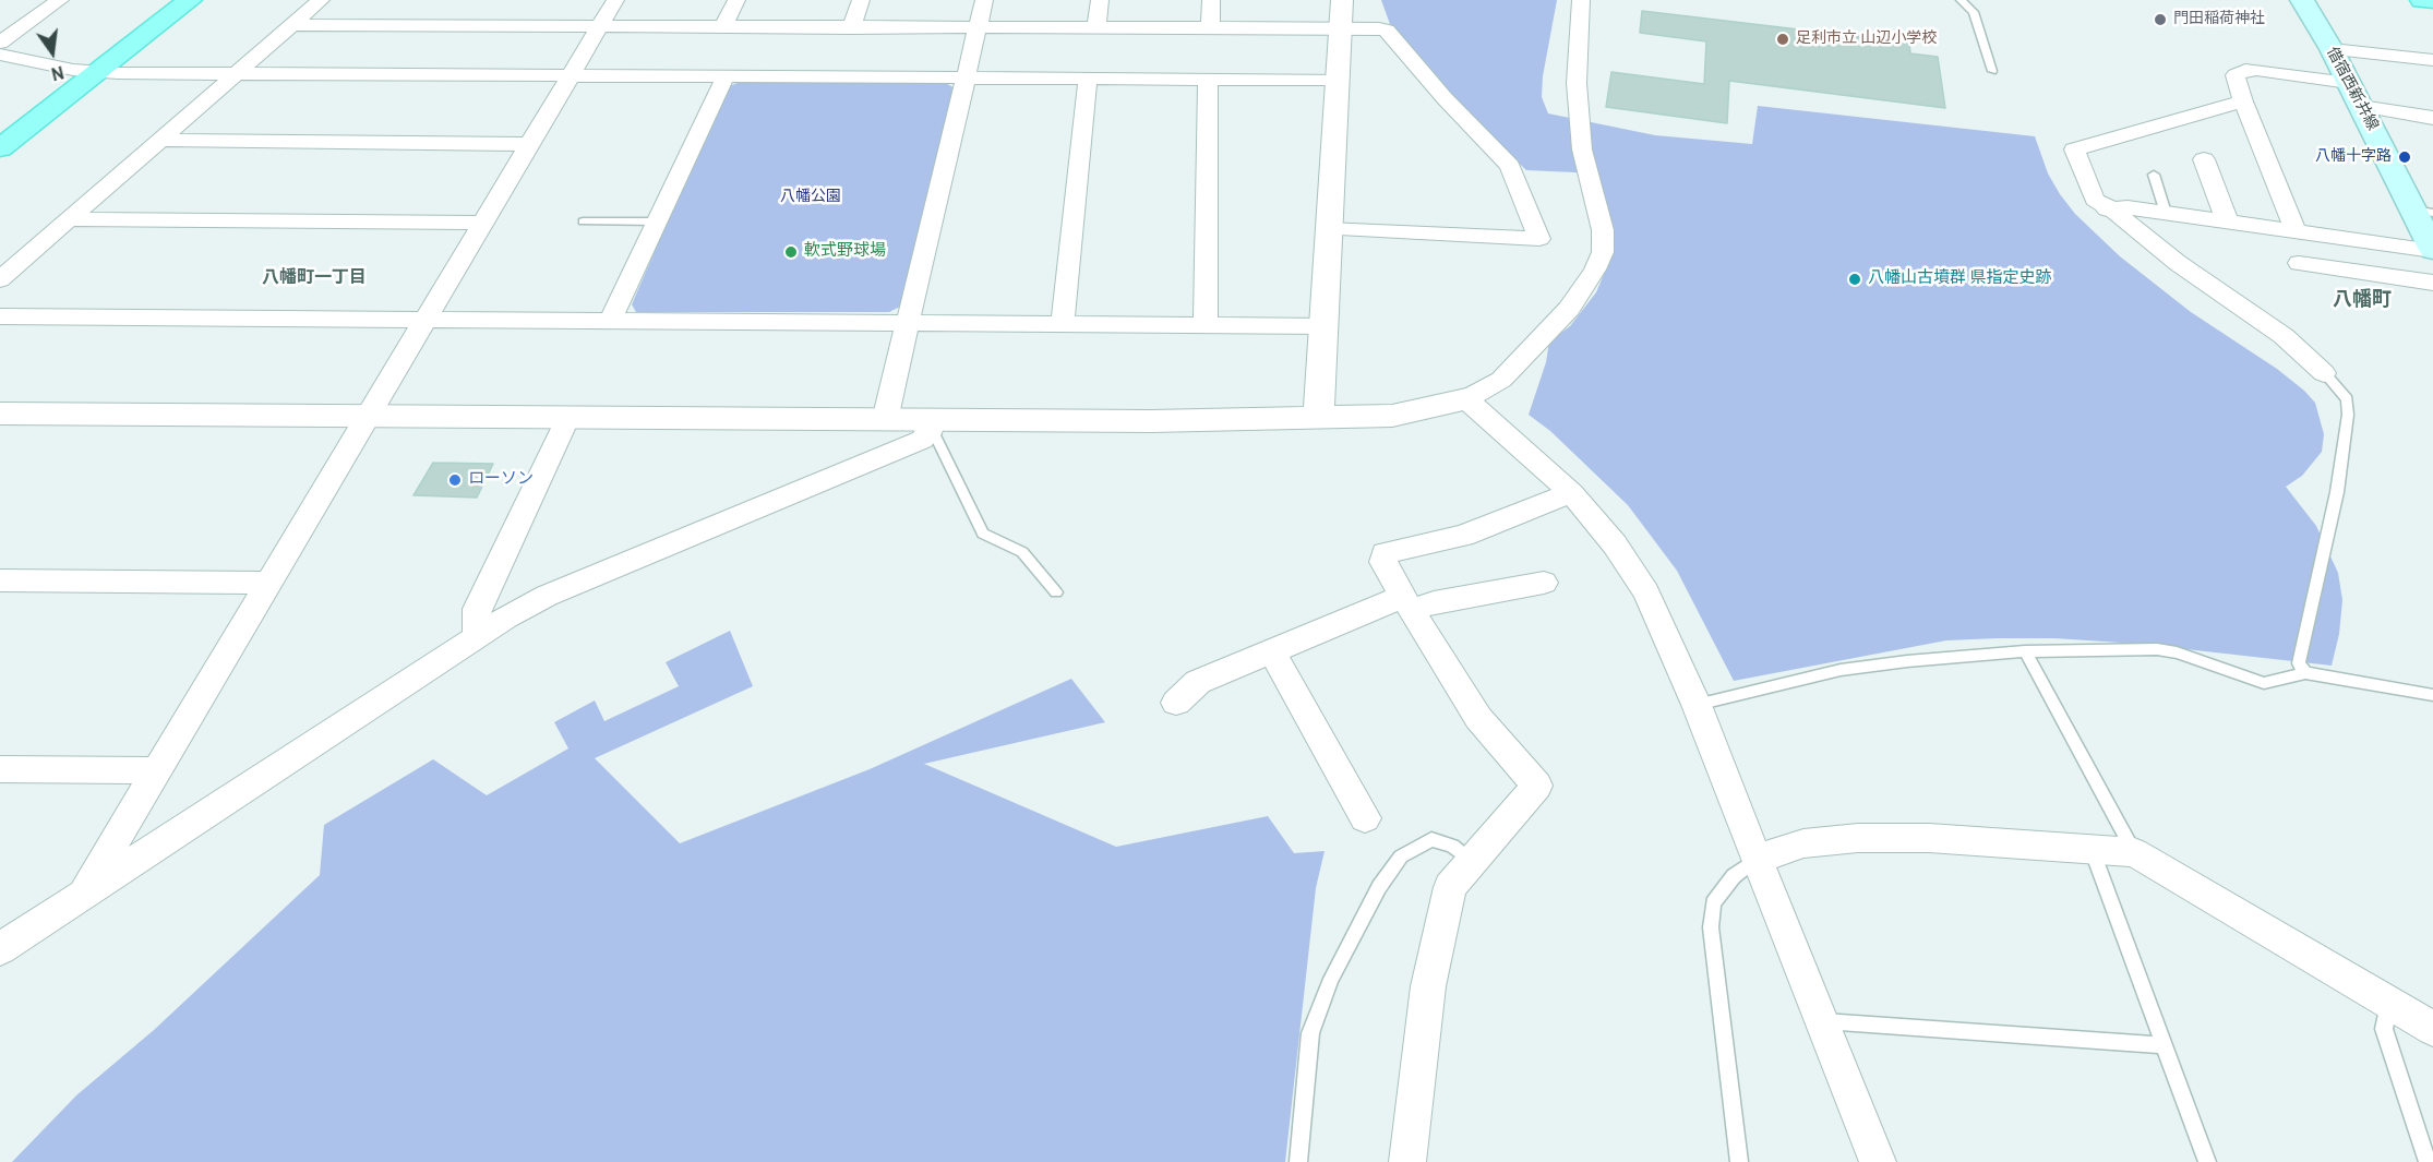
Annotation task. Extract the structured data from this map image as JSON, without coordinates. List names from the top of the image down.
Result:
{
  "streets": {
    "main road": ["借宿西新井線"]
  },
  "districts": ["八幡町一丁目", "八幡町"],
  "parks": ["八幡公園"],
  "places": [
    "門田稲荷神社",
    "足利市立 山辺小学校",
    "八幡十字路",
    "軟式野球場",
    "八幡山古墳群 県指定史跡",
    "ローソン"
  ],
  "north": "bottom"
}
